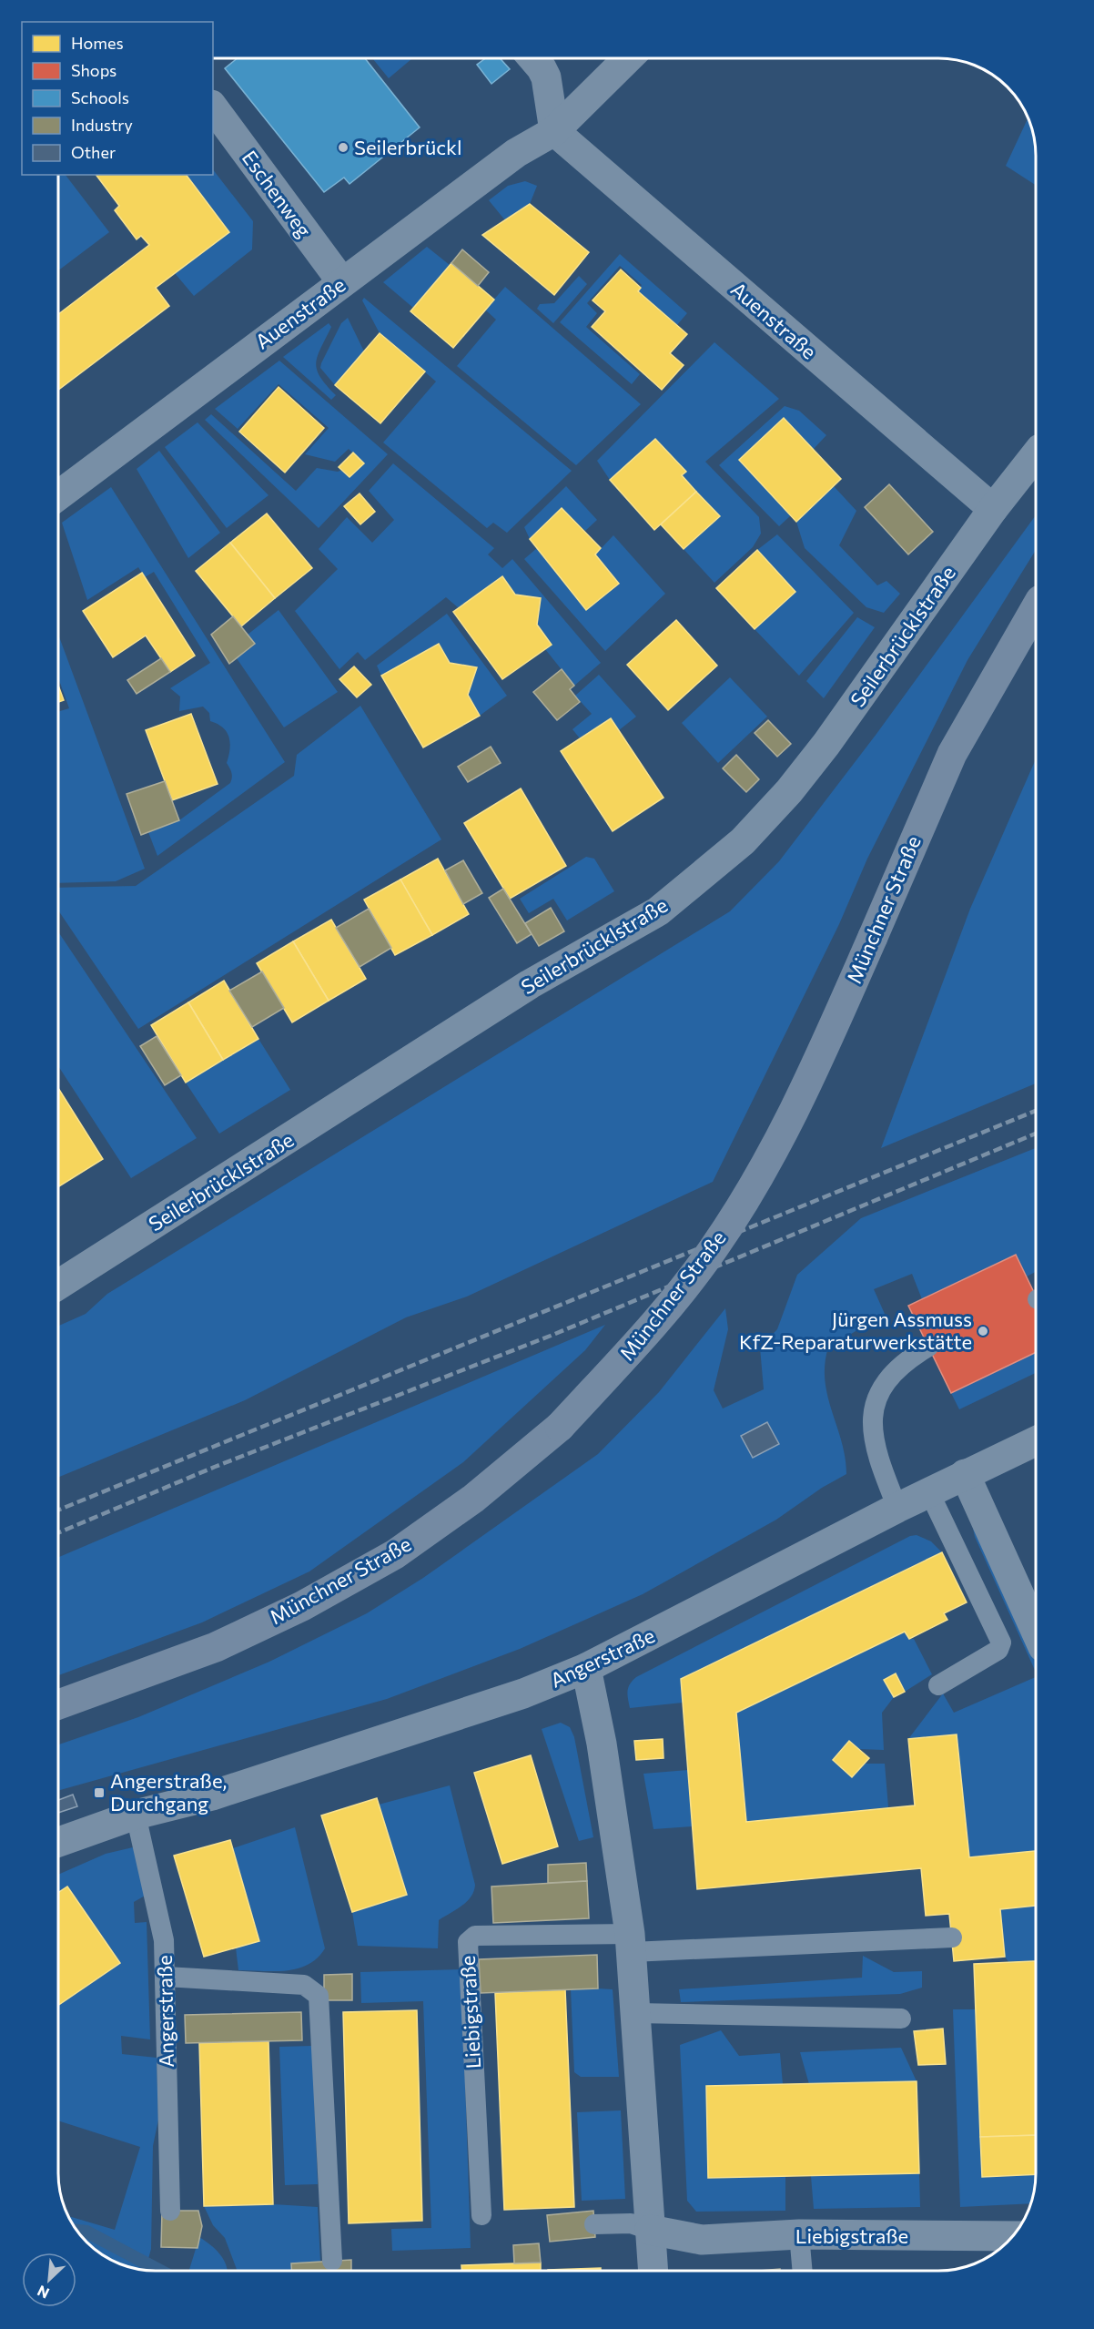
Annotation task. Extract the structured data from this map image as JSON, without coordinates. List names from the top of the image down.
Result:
{
  "streets": {
    "main road": ["Münchner Straße"],
    "street": [
      "Eschenweg",
      "Auenstraße",
      "Seilerbrücklstraße",
      "Angerstraße",
      "Liebigstraße"
    ]
  },
  "crossings": [
    ["Eschenweg", "Auenstraße"],
    ["Auenstraße", "Seilerbrücklstraße"]
  ],
  "places": {
    "other": ["Seilerbrückl", "Jürgen Assmuss KfZ-Reparaturwerkstätte"],
    "transit": ["Angerstraße, Durchgang"]
  },
  "legend": [
    "Homes",
    "Shops",
    "Schools",
    "Industry",
    "Other"
  ],
  "north": "bottom left"
}
